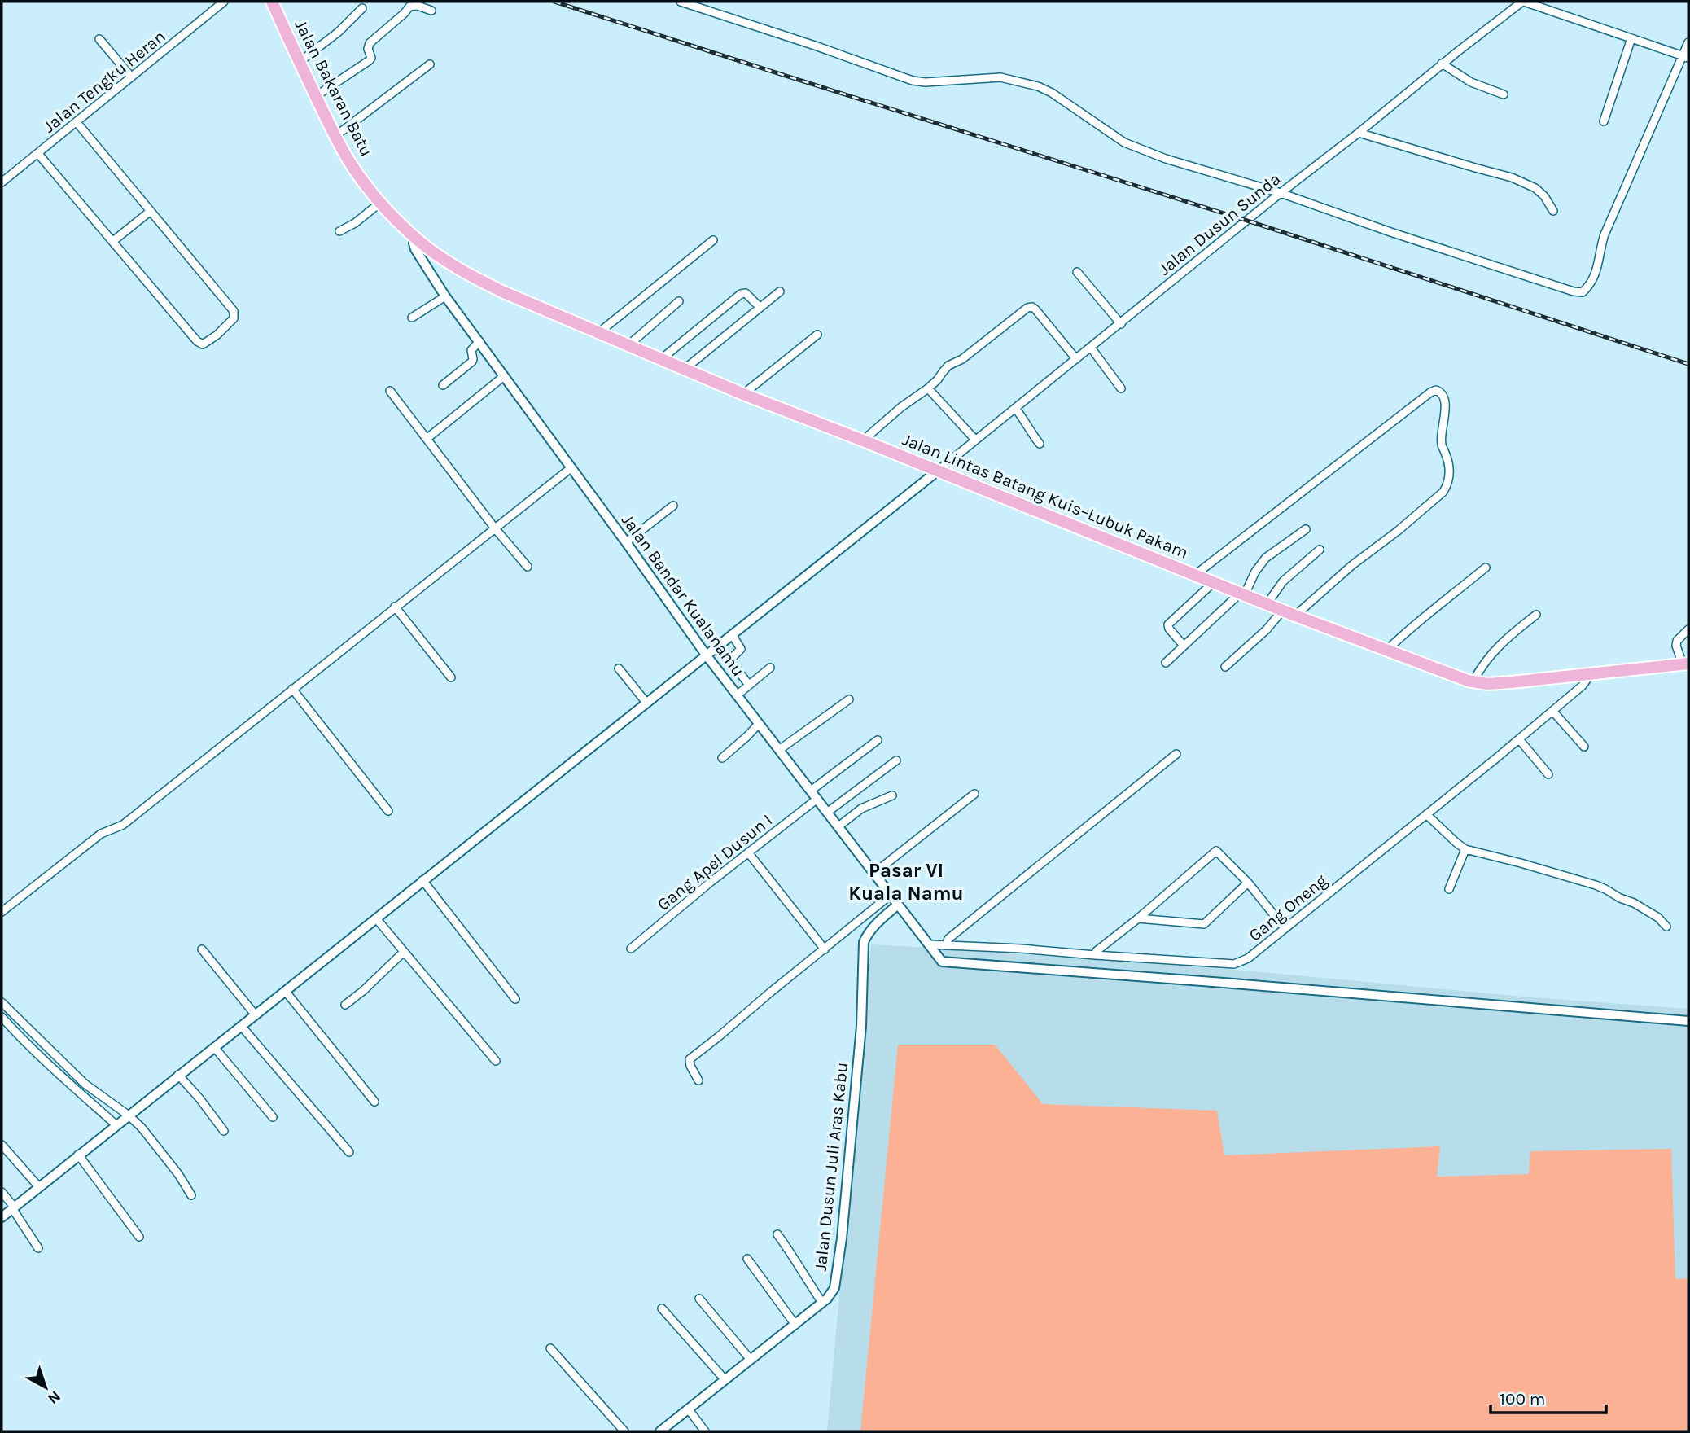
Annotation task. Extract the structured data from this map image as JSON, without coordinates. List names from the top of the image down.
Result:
{
  "streets": {
    "highway": ["Jalan Bakaran Batu", "Jalan Lintas Batang Kuis–Lubuk Pakam"],
    "street": [
      "Jalan Tengku Heran",
      "Jalan Dusun Sunda",
      "Jalan Bandar Kualanamu",
      "Gang Apel Dusun I",
      "Gang Oneng",
      "Jalan Dusun Juli Aras Kabu"
    ]
  },
  "crossings": [
    ["Jalan Bakaran Batu", "Jalan Lintas Batang Kuis–Lubuk Pakam"],
    ["Jalan Bakaran Batu", "Jalan Bandar Kualanamu"],
    ["Jalan Dusun Sunda", "Jalan Lintas Batang Kuis–Lubuk Pakam"],
    ["Jalan Lintas Batang Kuis–Lubuk Pakam", "Jalan Bandar Kualanamu"],
    ["Jalan Lintas Batang Kuis–Lubuk Pakam", "Gang Oneng"],
    ["Jalan Bandar Kualanamu", "Gang Apel Dusun I"],
    ["Jalan Bandar Kualanamu", "Gang Oneng"],
    ["Jalan Bandar Kualanamu", "Jalan Dusun Juli Aras Kabu"]
  ],
  "districts": ["Pasar VI Kuala Namu"],
  "scale_bar": "100 m",
  "north": "bottom right"
}
